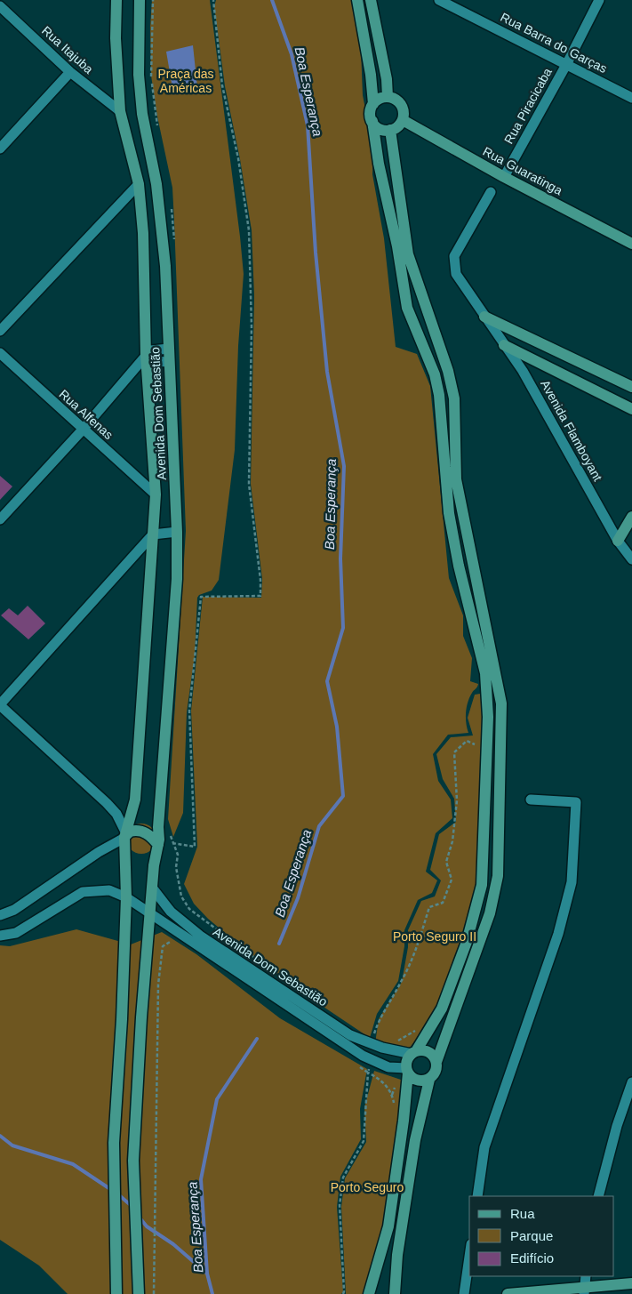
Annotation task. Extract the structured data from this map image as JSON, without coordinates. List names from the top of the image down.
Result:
{
  "streets": {
    "street": [
      "Rua Barra do Garças",
      "Rua Itajuba",
      "Rua Piracicaba",
      "Rua Guaratinga",
      "Avenida Dom Sebastião",
      "Rua Alfenas",
      "Avenida Flamboyant"
    ]
  },
  "crossings": [
    ["Rua Barra do Garças", "Rua Piracicaba"],
    ["Rua Itajuba", "Avenida Dom Sebastião"],
    ["Rua Piracicaba", "Rua Guaratinga"],
    ["Avenida Dom Sebastião", "Rua Alfenas"]
  ],
  "water": ["Boa Esperança"],
  "parks": ["Praça das Américas", "Porto Seguro II", "Porto Seguro"],
  "legend": ["Rua", "Parque", "Edifício"]
}
